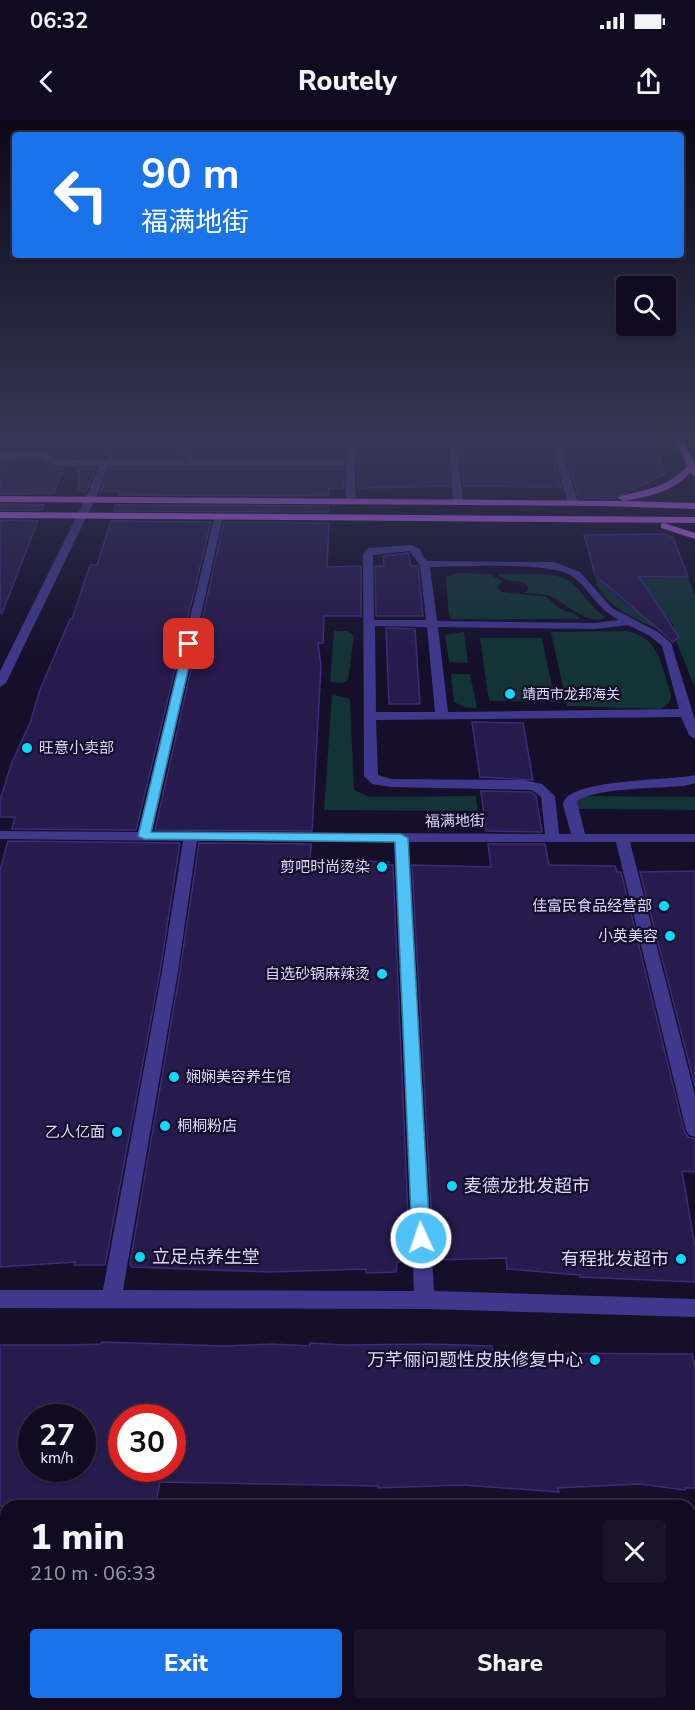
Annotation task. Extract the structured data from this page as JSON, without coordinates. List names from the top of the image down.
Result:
{
  "streets": {
    "street": ["福满地街"]
  },
  "places": [
    "靖西市龙邦海关",
    "旺意小卖部",
    "剪吧时尚烫染",
    "佳富民食品经营部",
    "小英美容",
    "自选砂锅麻辣烫",
    "娴娴美容养生馆",
    "桐桐粉店",
    "乙人亿面",
    "麦德龙批发超市",
    "立足点养生堂",
    "有程批发超市",
    "万芊俪问题性皮肤修复中心"
  ],
  "page": {
    "status": "06:32",
    "header": "Routely",
    "turn": ["90 m", "福满地街"],
    "speed": "27 km/h",
    "limit": "30",
    "heading": ["1 min", "210 m · 06:33"],
    "buttons": ["Exit", "Share"]
  }
}
